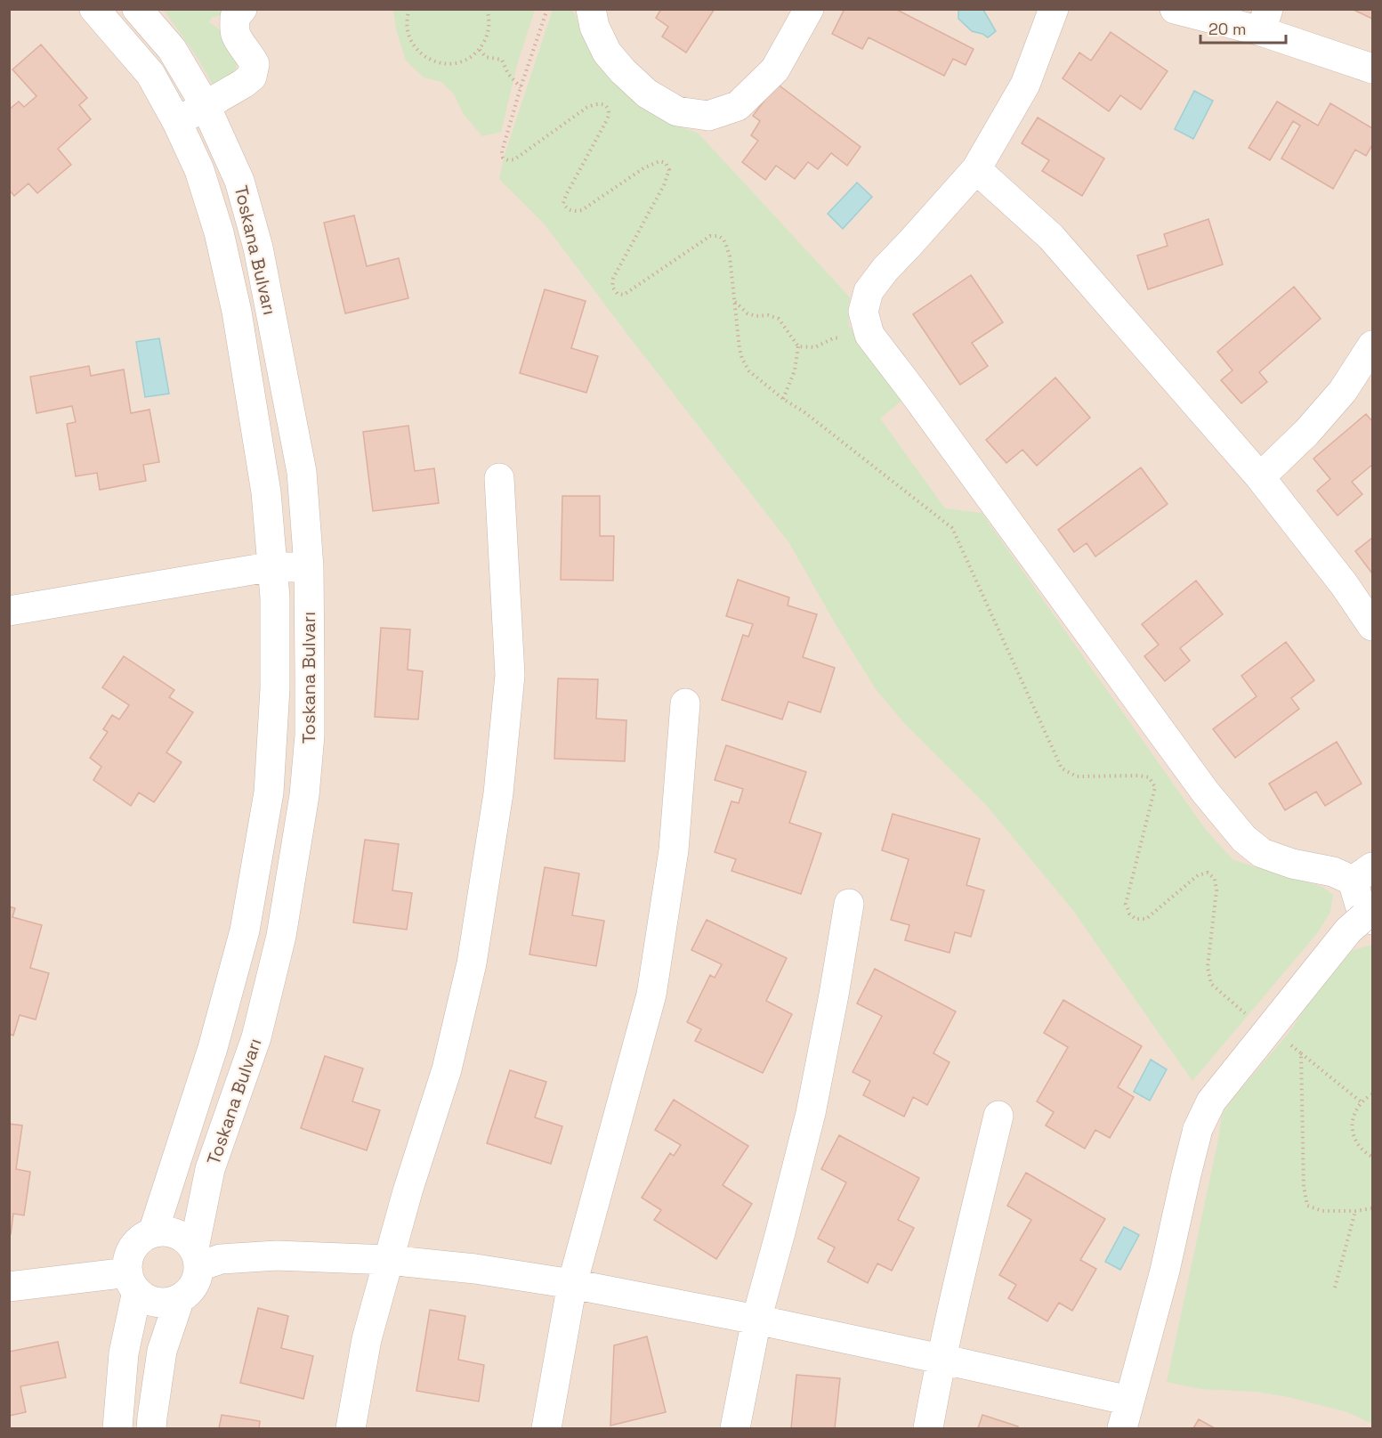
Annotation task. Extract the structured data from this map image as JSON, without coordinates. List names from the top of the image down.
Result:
{
  "streets": {
    "street": ["Toskana Bulvarı"]
  },
  "scale_bar": "20 m"
}
